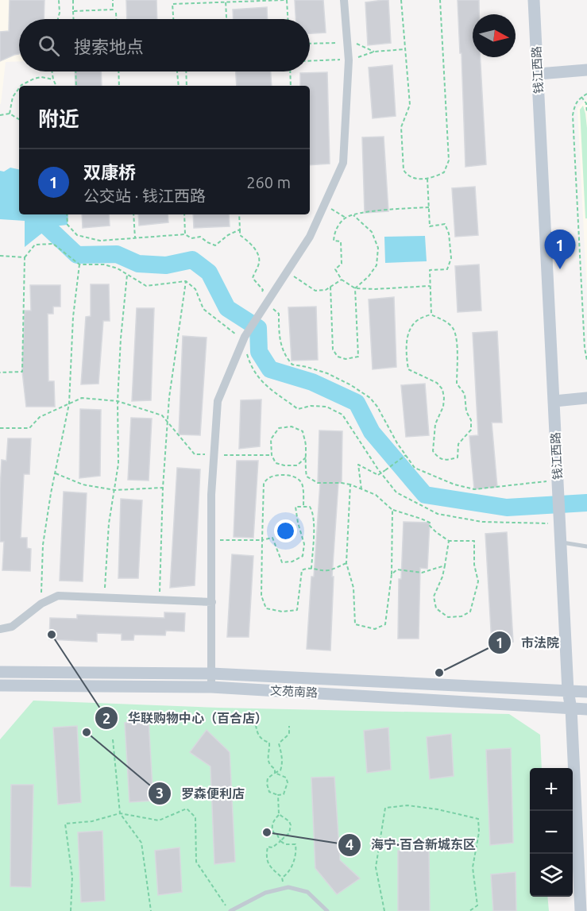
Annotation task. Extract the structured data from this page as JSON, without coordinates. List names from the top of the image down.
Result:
{
  "streets": {
    "main road": ["钱江西路", "文苑南路"]
  },
  "crossings": [
    ["钱江西路", "文苑南路"]
  ],
  "places": [
    "华联购物中心（百合店）",
    "市法院",
    "罗森便利店",
    "海宁·百合新城东区"
  ],
  "north": "right",
  "page": {
    "search": "搜索地点",
    "heading": "附近",
    "list": [
      {
        "mark": "1",
        "name": "双康桥",
        "note": "公交站 · 钱江西路",
        "value": "260 m"
      }
    ],
    "pins": "1",
    "map_buttons": ["+", "−"]
  }
}
